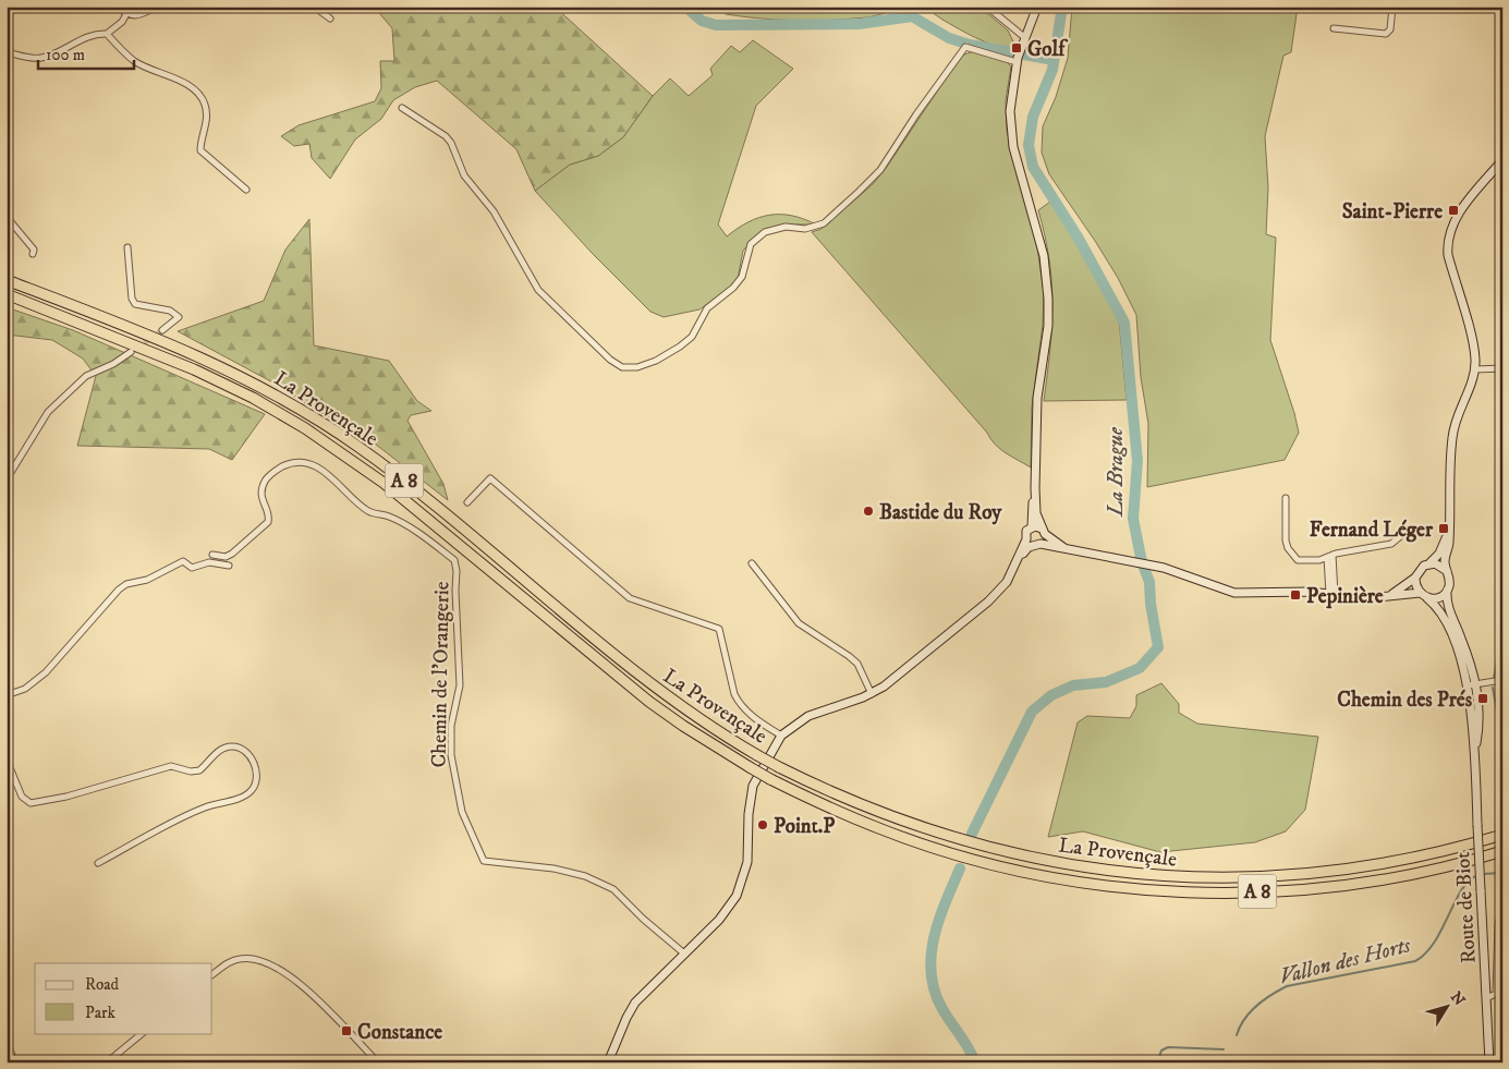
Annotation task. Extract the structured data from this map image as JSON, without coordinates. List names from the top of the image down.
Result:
{
  "streets": {
    "highway": ["La Provençale", "A 8"],
    "street": ["Chemin de l'Orangerie", "Route de Biot"]
  },
  "water": ["La Brague", "Vallon des Horts"],
  "places": {
    "transit": [
      "Golf",
      "Saint-Pierre",
      "Fernand Léger",
      "Pepinière",
      "Chemin des Prés",
      "Constance"
    ],
    "other": ["Bastide du Roy", "Point.P"]
  },
  "legend": ["Road", "Park"],
  "scale_bar": "100 m",
  "north": "top right"
}
